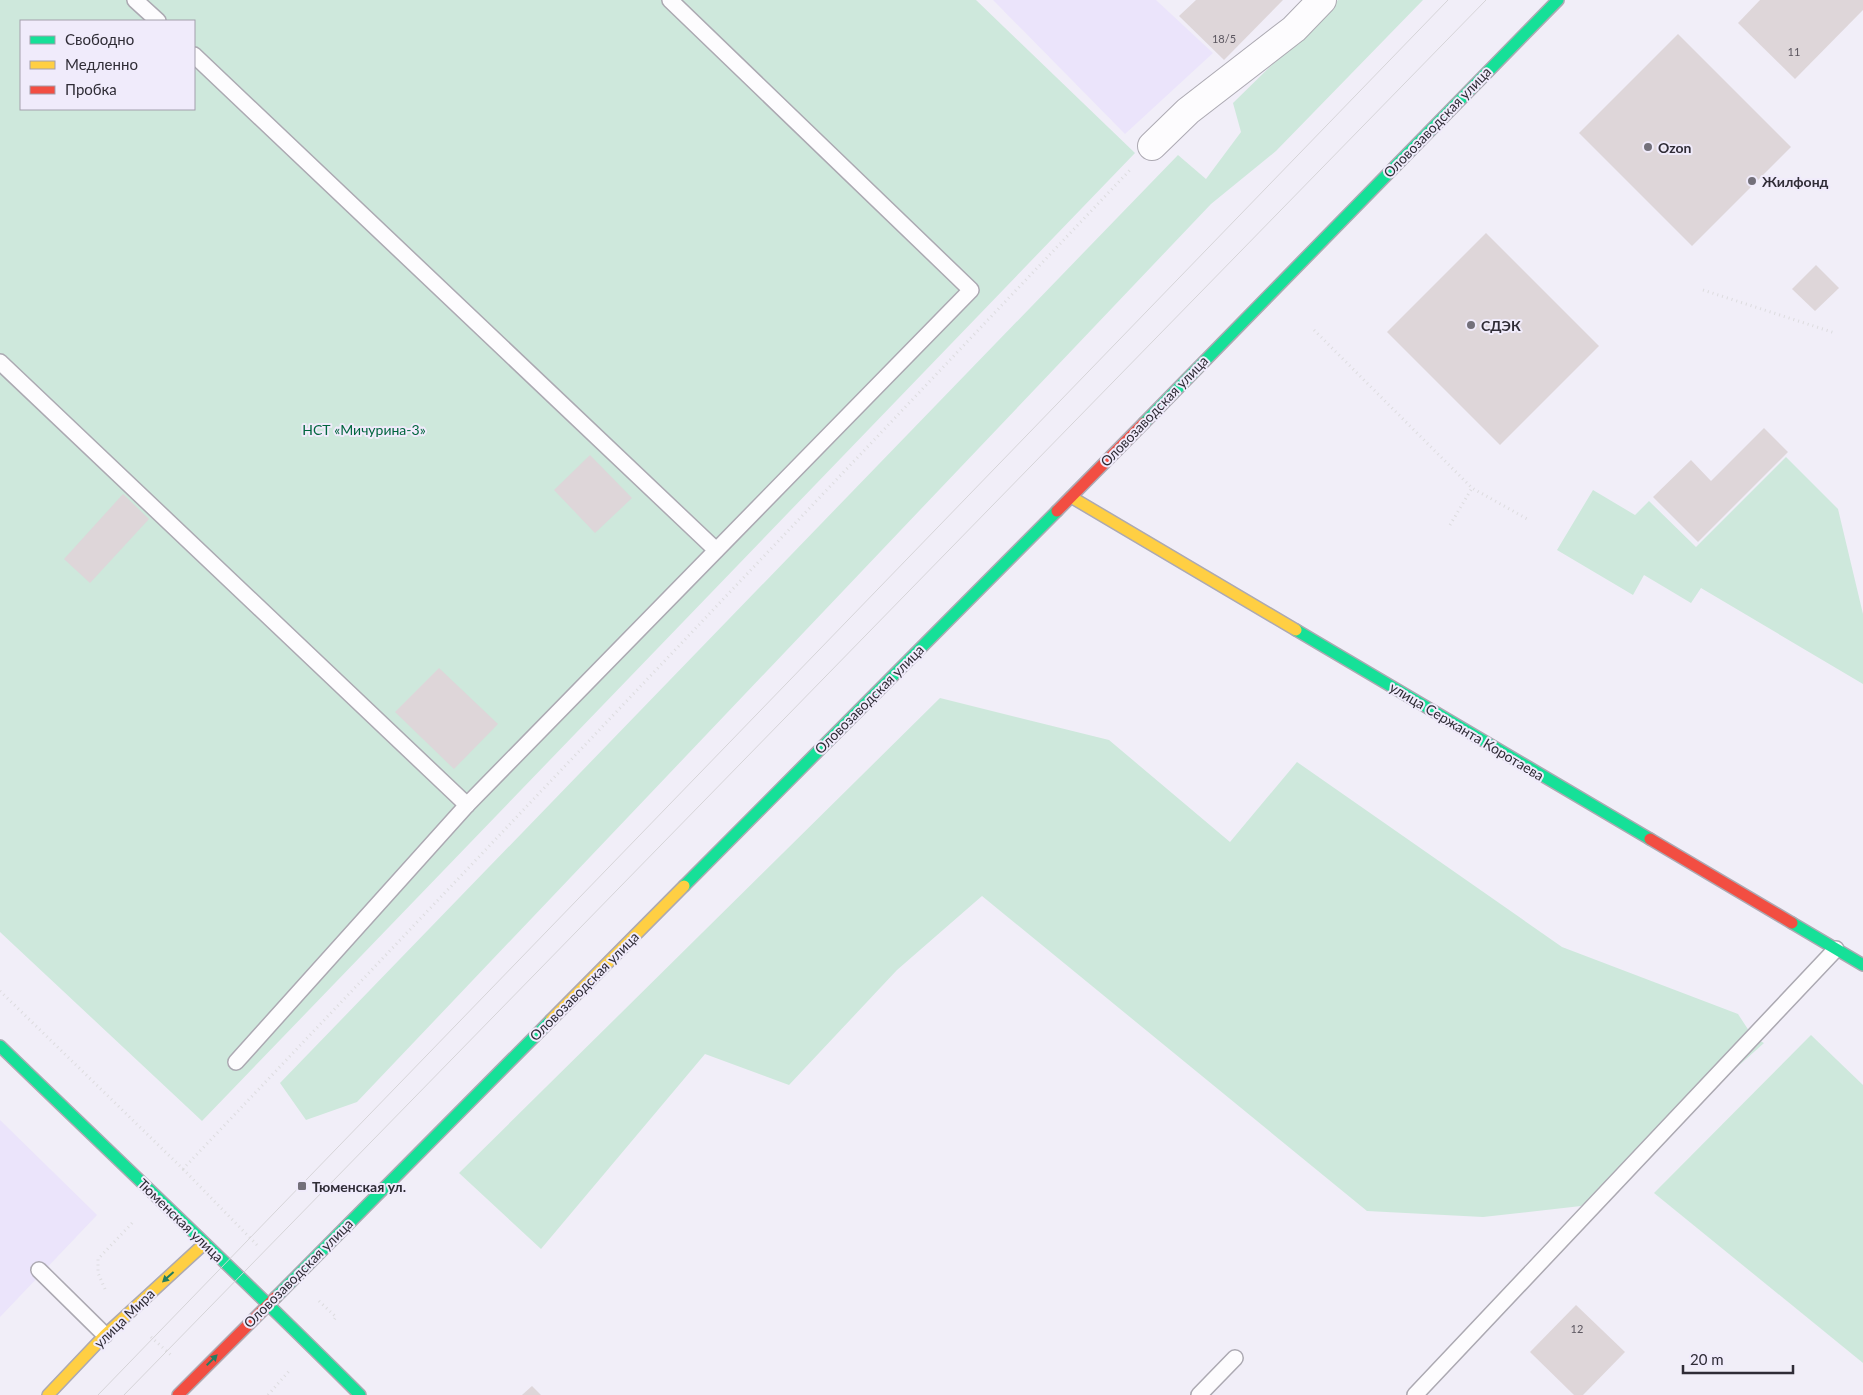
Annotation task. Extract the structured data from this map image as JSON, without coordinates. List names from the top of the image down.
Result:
{
  "streets": {
    "street": [
      "Оловозаводская улица",
      "улица Сержанта Коротаева",
      "Тюменская улица",
      "улица Мира"
    ]
  },
  "crossings": [
    ["Оловозаводская улица", "улица Сержанта Коротаева"],
    ["Оловозаводская улица", "Тюменская улица"],
    ["Тюменская улица", "улица Мира"]
  ],
  "one_way": ["улица Мира"],
  "parks": ["НСТ «Мичурина-3»"],
  "places": {
    "other": ["Ozon", "Жилфонд", "СДЭК"],
    "transit": ["Тюменская ул."]
  },
  "house_numbers": ["18/5", "11", "12"],
  "legend": ["Свободно", "Медленно", "Пробка"],
  "scale_bar": "20 m"
}
